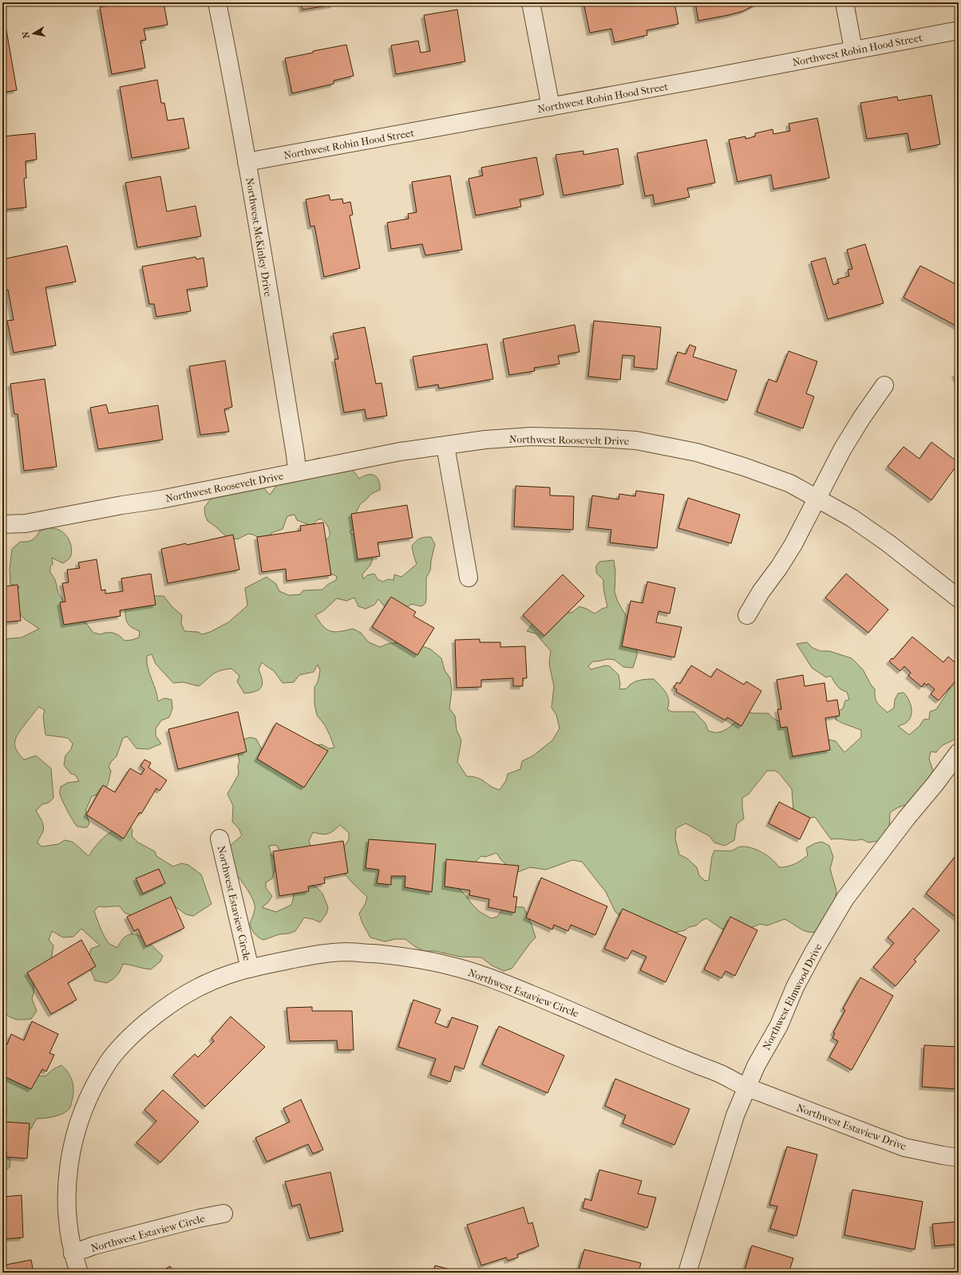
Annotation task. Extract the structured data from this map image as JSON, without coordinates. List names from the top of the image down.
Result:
{
  "streets": {
    "street": [
      "Northwest Robin Hood Street",
      "Northwest McKinley Drive",
      "Northwest Roosevelt Drive",
      "Northwest Estaview Circle",
      "Northwest Elmwood Drive",
      "Northwest Estaview Drive"
    ]
  },
  "crossings": [
    ["Northwest Robin Hood Street", "Northwest McKinley Drive"],
    ["Northwest McKinley Drive", "Northwest Roosevelt Drive"],
    ["Northwest Estaview Circle", "Northwest Elmwood Drive"],
    ["Northwest Estaview Circle", "Northwest Estaview Drive"],
    ["Northwest Elmwood Drive", "Northwest Estaview Drive"]
  ],
  "north": "left"
}
